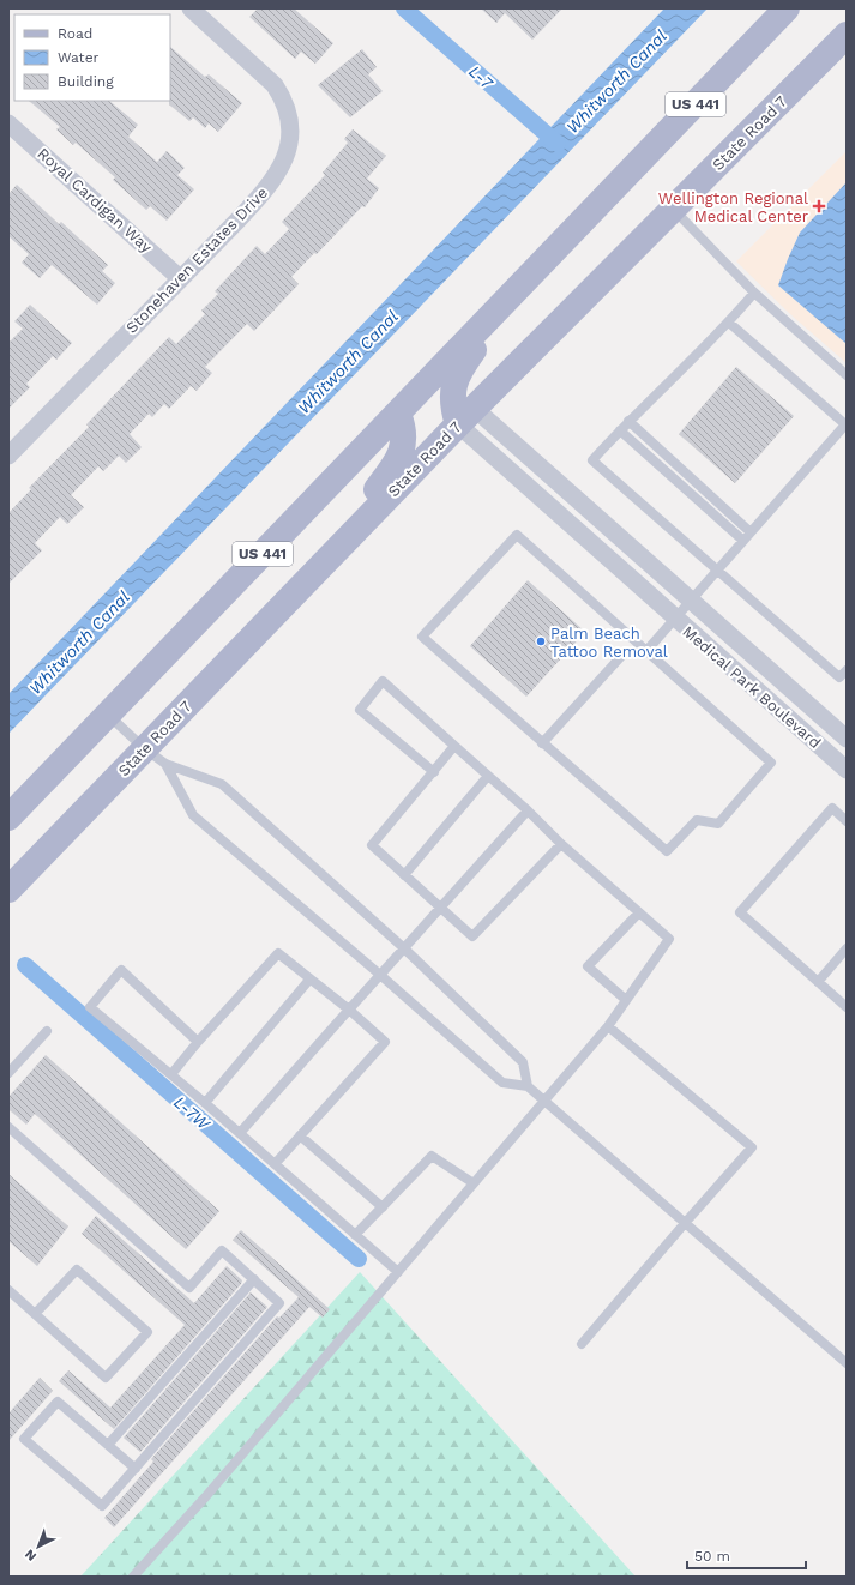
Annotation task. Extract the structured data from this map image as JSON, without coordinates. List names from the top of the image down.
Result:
{
  "streets": {
    "main road": ["US 441", "State Road 7"],
    "street": ["Royal Cardigan Way", "Stonehaven Estates Drive", "Medical Park Boulevard"]
  },
  "crossings": [
    ["State Road 7", "Medical Park Boulevard"],
    ["Royal Cardigan Way", "Stonehaven Estates Drive"]
  ],
  "water": ["L-7", "Whitworth Canal", "L-7W"],
  "places": {
    "health": ["Wellington Regional Medical Center"],
    "other": ["Palm Beach Tattoo Removal"]
  },
  "legend": ["Road", "Water", "Building"],
  "scale_bar": "50 m",
  "north": "bottom left"
}
